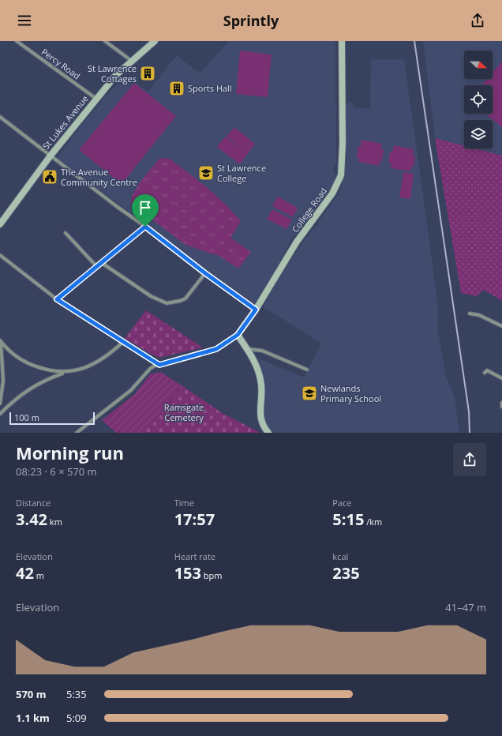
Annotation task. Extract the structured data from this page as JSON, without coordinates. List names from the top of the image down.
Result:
{
  "streets": {
    "street": ["Percy Road", "St Lukes Avenue", "College Road"]
  },
  "crossings": [
    ["Percy Road", "St Lukes Avenue"]
  ],
  "parks": ["Ramsgate Cemetery"],
  "places": {
    "building": ["St Lawrence Cottages", "Sports Hall"],
    "school or university": ["St Lawrence College", "Newlands Primary School"],
    "public building": ["The Avenue Community Centre"]
  },
  "scale_bar": "100 m",
  "north": "right",
  "page": {
    "header": "Sprintly",
    "scale": "100 m",
    "heading": ["Morning run", "08:23 · 6 × 570 m"],
    "stats": [
      ["Distance", "3.42 km"],
      ["Time", "17:57"],
      ["Pace", "5:15 /km"],
      ["Elevation", "42 m"],
      ["Heart rate", "153 bpm"],
      ["kcal", "235"]
    ],
    "chart": ["Elevation", "41–47 m"],
    "list": [
      {
        "name": "570 m",
        "note": "5:35"
      },
      {
        "name": "1.1 km",
        "note": "5:09"
      }
    ]
  }
}
